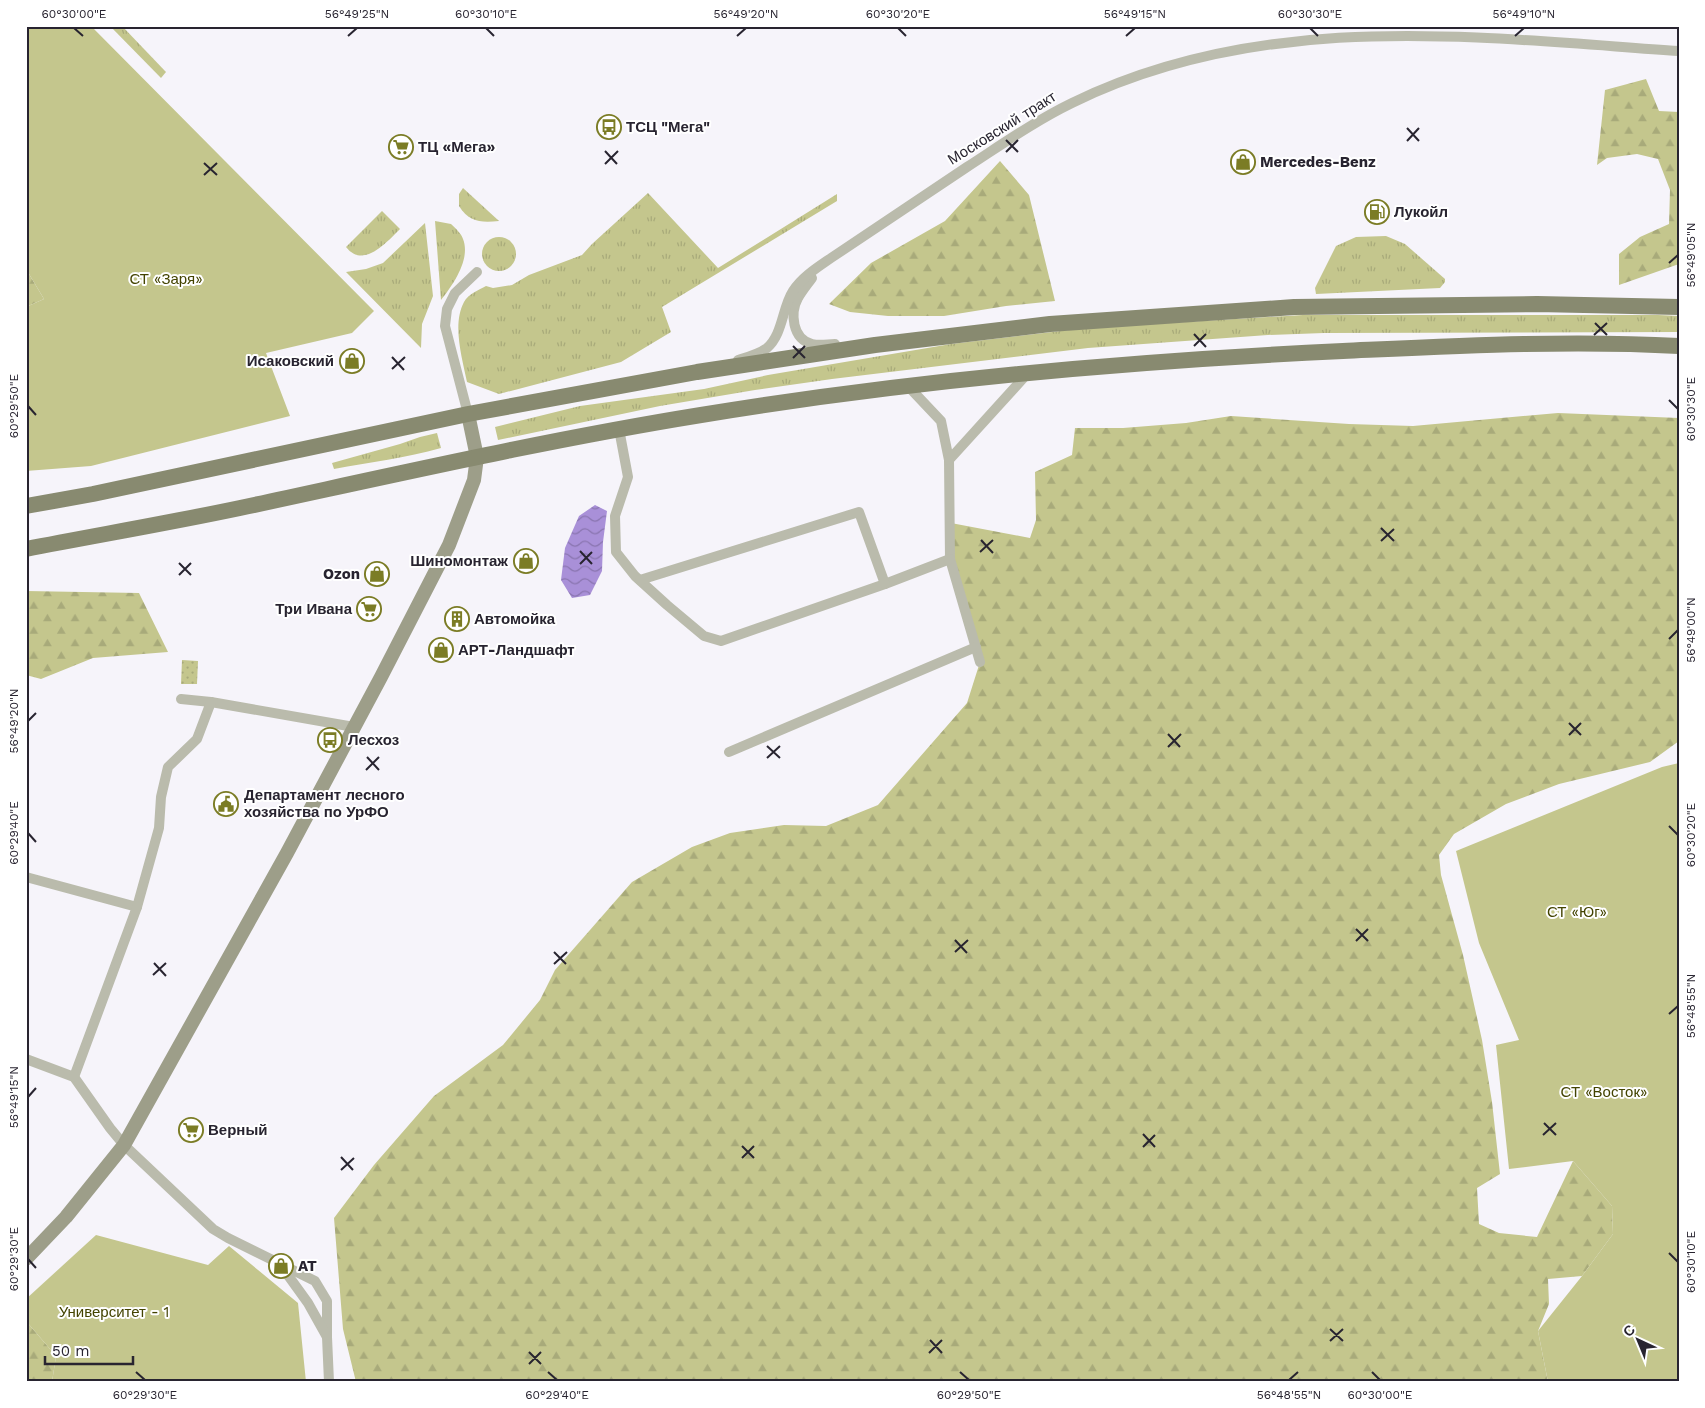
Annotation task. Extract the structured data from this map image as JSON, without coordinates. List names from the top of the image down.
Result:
{
  "streets": {
    "street": ["Московский тракт"]
  },
  "parks": [
    "СТ «Заря»",
    "СТ «Юг»",
    "СТ «Восток»",
    "Университет - 1"
  ],
  "places": {
    "bus stop": ["ТСЦ \"Мега\"", "Лесхоз"],
    "supermarket": ["ТЦ «Мега»", "Три Ивана", "Верный"],
    "shop": [
      "Mercedes-Benz",
      "Исаковский",
      "Шиномонтаж",
      "Ozon",
      "АРТ-Ландшафт",
      "AT"
    ],
    "fuel station": ["Лукойл"],
    "building": ["Автомойка"],
    "public building": ["Департамент лесного хозяйства по УрФО"]
  },
  "scale_bar": "50 m",
  "north": "top left",
  "coordinates": [
    "60°30'00\"E",
    "56°49'25\"N",
    "60°30'10\"E",
    "56°49'20\"N",
    "60°30'20\"E",
    "56°49'15\"N",
    "60°30'30\"E",
    "56°49'10\"N",
    "56°49'05\"N",
    "60°29'50\"E",
    "56°49'00\"N",
    "60°29'40\"E",
    "56°48'55\"N",
    "60°29'30\"E"
  ]
}
